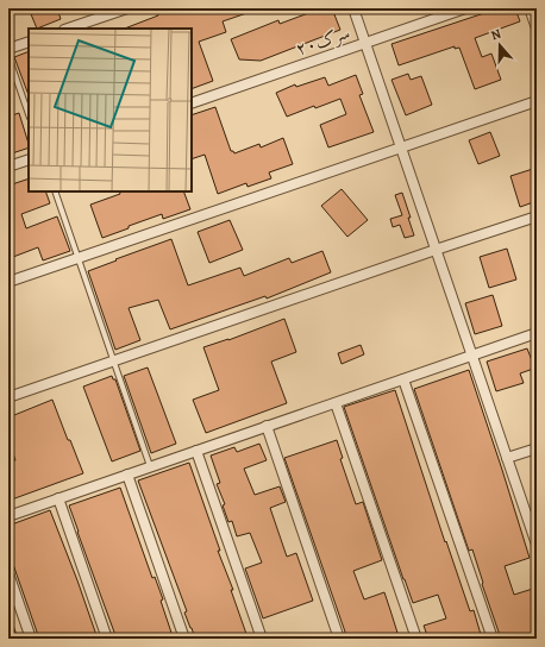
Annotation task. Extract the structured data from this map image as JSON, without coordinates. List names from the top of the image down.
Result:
{
  "streets": {
    "street": ["سرک۲۰"]
  },
  "north": "top"
}
